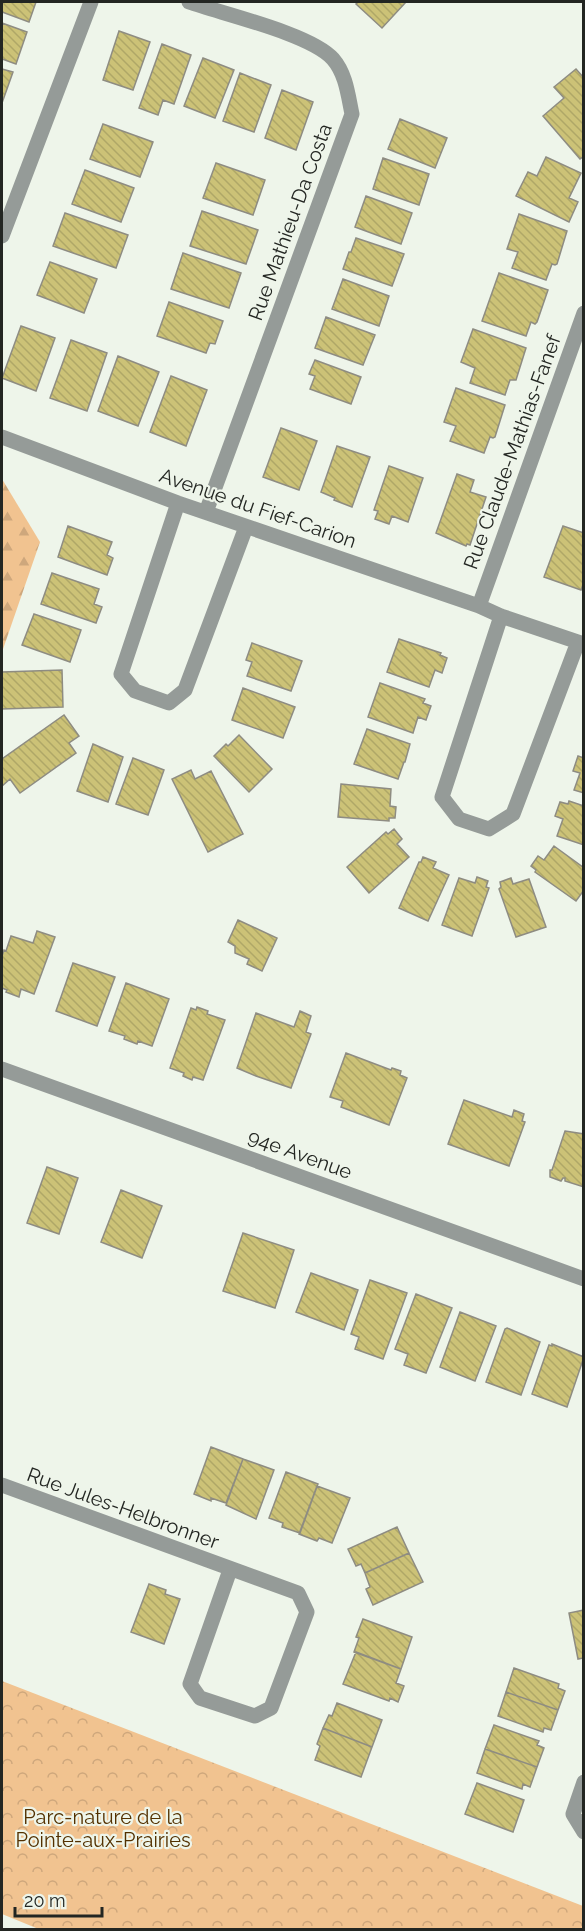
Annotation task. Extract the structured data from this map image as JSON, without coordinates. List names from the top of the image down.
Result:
{
  "streets": {
    "street": [
      "Rue Mathieu-Da Costa",
      "Rue Claude-Mathias-Fanef",
      "Avenue du Fief-Carion",
      "94e Avenue",
      "Rue Jules-Helbronner"
    ]
  },
  "crossings": [
    ["Rue Mathieu-Da Costa", "Avenue du Fief-Carion"],
    ["Rue Claude-Mathias-Fanef", "Avenue du Fief-Carion"]
  ],
  "parks": ["Parc-nature de la Pointe-aux-Prairies"],
  "scale_bar": "20 m"
}
